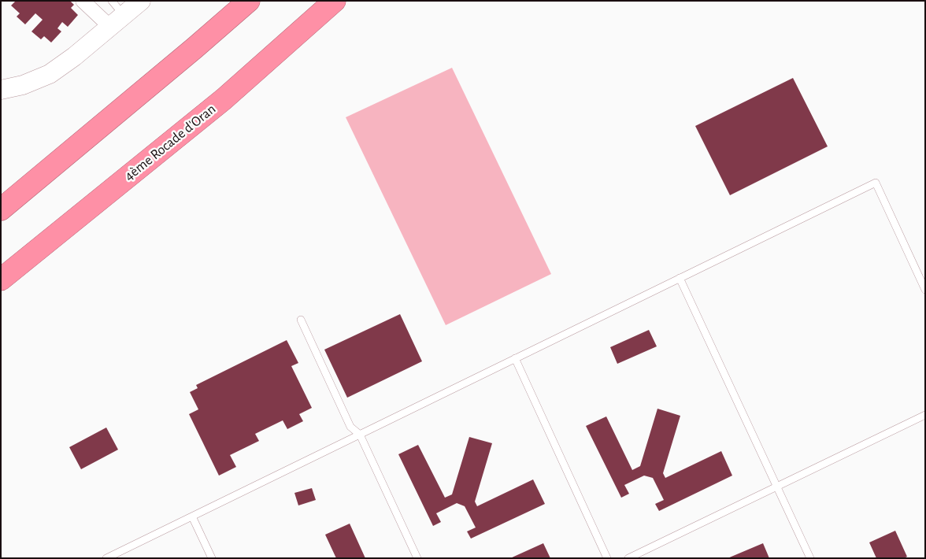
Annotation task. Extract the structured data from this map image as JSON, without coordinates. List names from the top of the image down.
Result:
{
  "streets": {
    "highway": ["4ème Rocade d'Oran"]
  }
}
